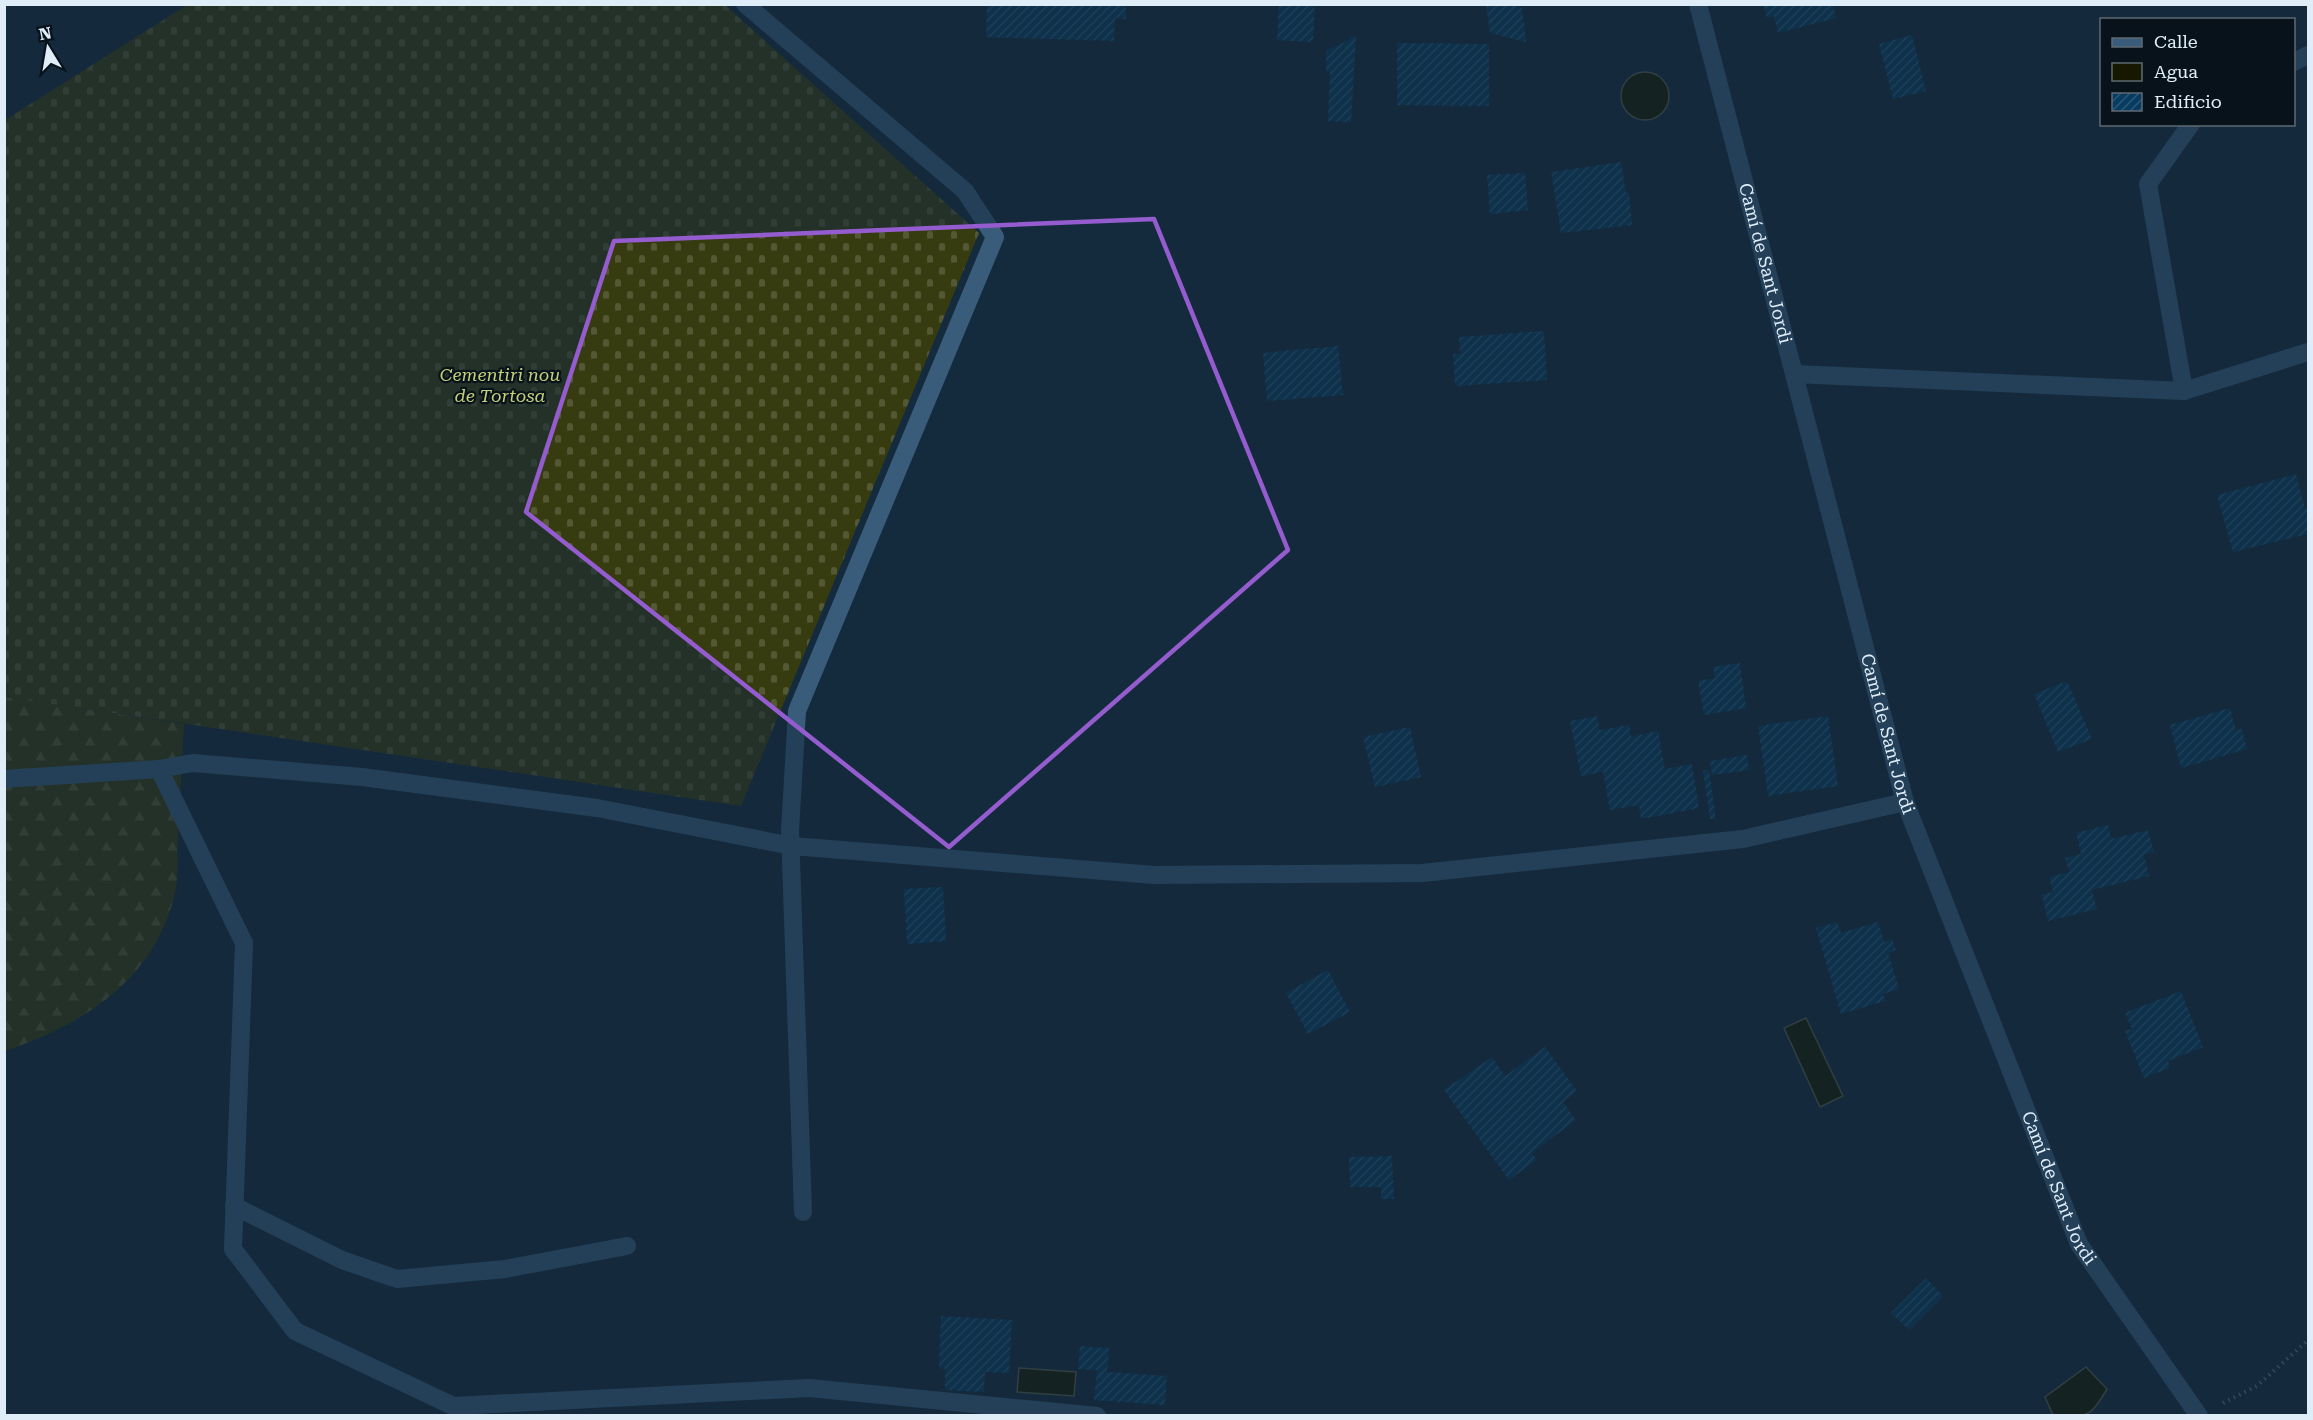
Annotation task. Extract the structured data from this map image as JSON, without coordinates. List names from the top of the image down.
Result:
{
  "streets": {
    "street": ["Camí de Sant Jordi"]
  },
  "parks": ["Cementiri nou de Tortosa"],
  "legend": ["Calle", "Agua", "Edificio"],
  "north": "top"
}
